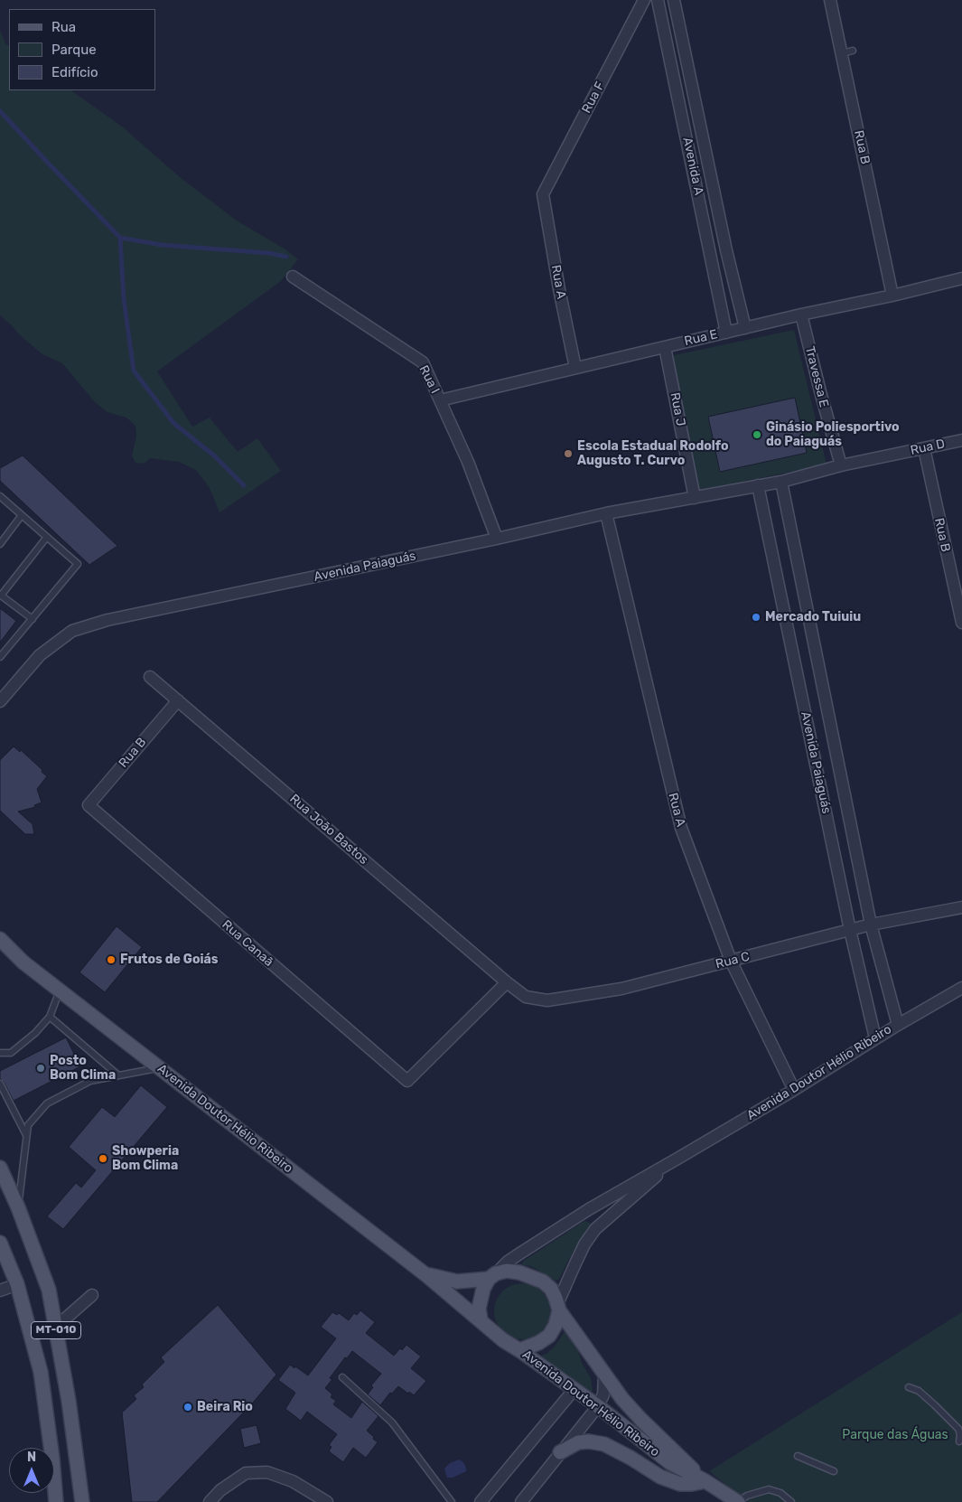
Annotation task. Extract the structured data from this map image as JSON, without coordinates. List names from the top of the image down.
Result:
{
  "streets": {
    "main road": ["Avenida Doutor Hélio Ribeiro", "MT-010"],
    "street": [
      "Rua F",
      "Rua B",
      "Avenida A",
      "Rua A",
      "Rua E",
      "Travessa E",
      "Rua I",
      "Rua J",
      "Rua D",
      "Avenida Paiaguás",
      "Rua João Bastos",
      "Rua Canaã",
      "Rua C"
    ]
  },
  "crossings": [
    ["Rua F", "Rua A"],
    ["Rua B", "Rua E"],
    ["Rua B", "Rua D"],
    ["Rua B", "Rua João Bastos"],
    ["Rua B", "Rua Canaã"],
    ["Avenida A", "Rua E"],
    ["Rua A", "Rua E"],
    ["Rua A", "Avenida Paiaguás"],
    ["Rua A", "Rua C"],
    ["Rua A", "Avenida Doutor Hélio Ribeiro"],
    ["Rua E", "Travessa E"],
    ["Rua E", "Rua I"],
    ["Rua E", "Rua J"],
    ["Travessa E", "Rua D"],
    ["Travessa E", "Avenida Paiaguás"],
    ["Rua I", "Avenida Paiaguás"],
    ["Rua J", "Avenida Paiaguás"],
    ["Rua D", "Avenida Paiaguás"],
    ["Avenida Paiaguás", "Rua C"],
    ["Avenida Paiaguás", "Avenida Doutor Hélio Ribeiro"],
    ["Rua João Bastos", "Rua Canaã"],
    ["Rua João Bastos", "Rua C"],
    ["Rua Canaã", "Rua C"]
  ],
  "parks": ["Parque das Águas"],
  "places": [
    "Ginásio Poliesportivo do Paiaguás",
    "Escola Estadual Rodolfo Augusto T. Curvo",
    "Mercado Tuiuiu",
    "Frutos de Goiás",
    "Posto Bom Clima",
    "Showperia Bom Clima",
    "Beira Rio"
  ],
  "legend": ["Rua", "Parque", "Edifício"],
  "north": "top"
}
